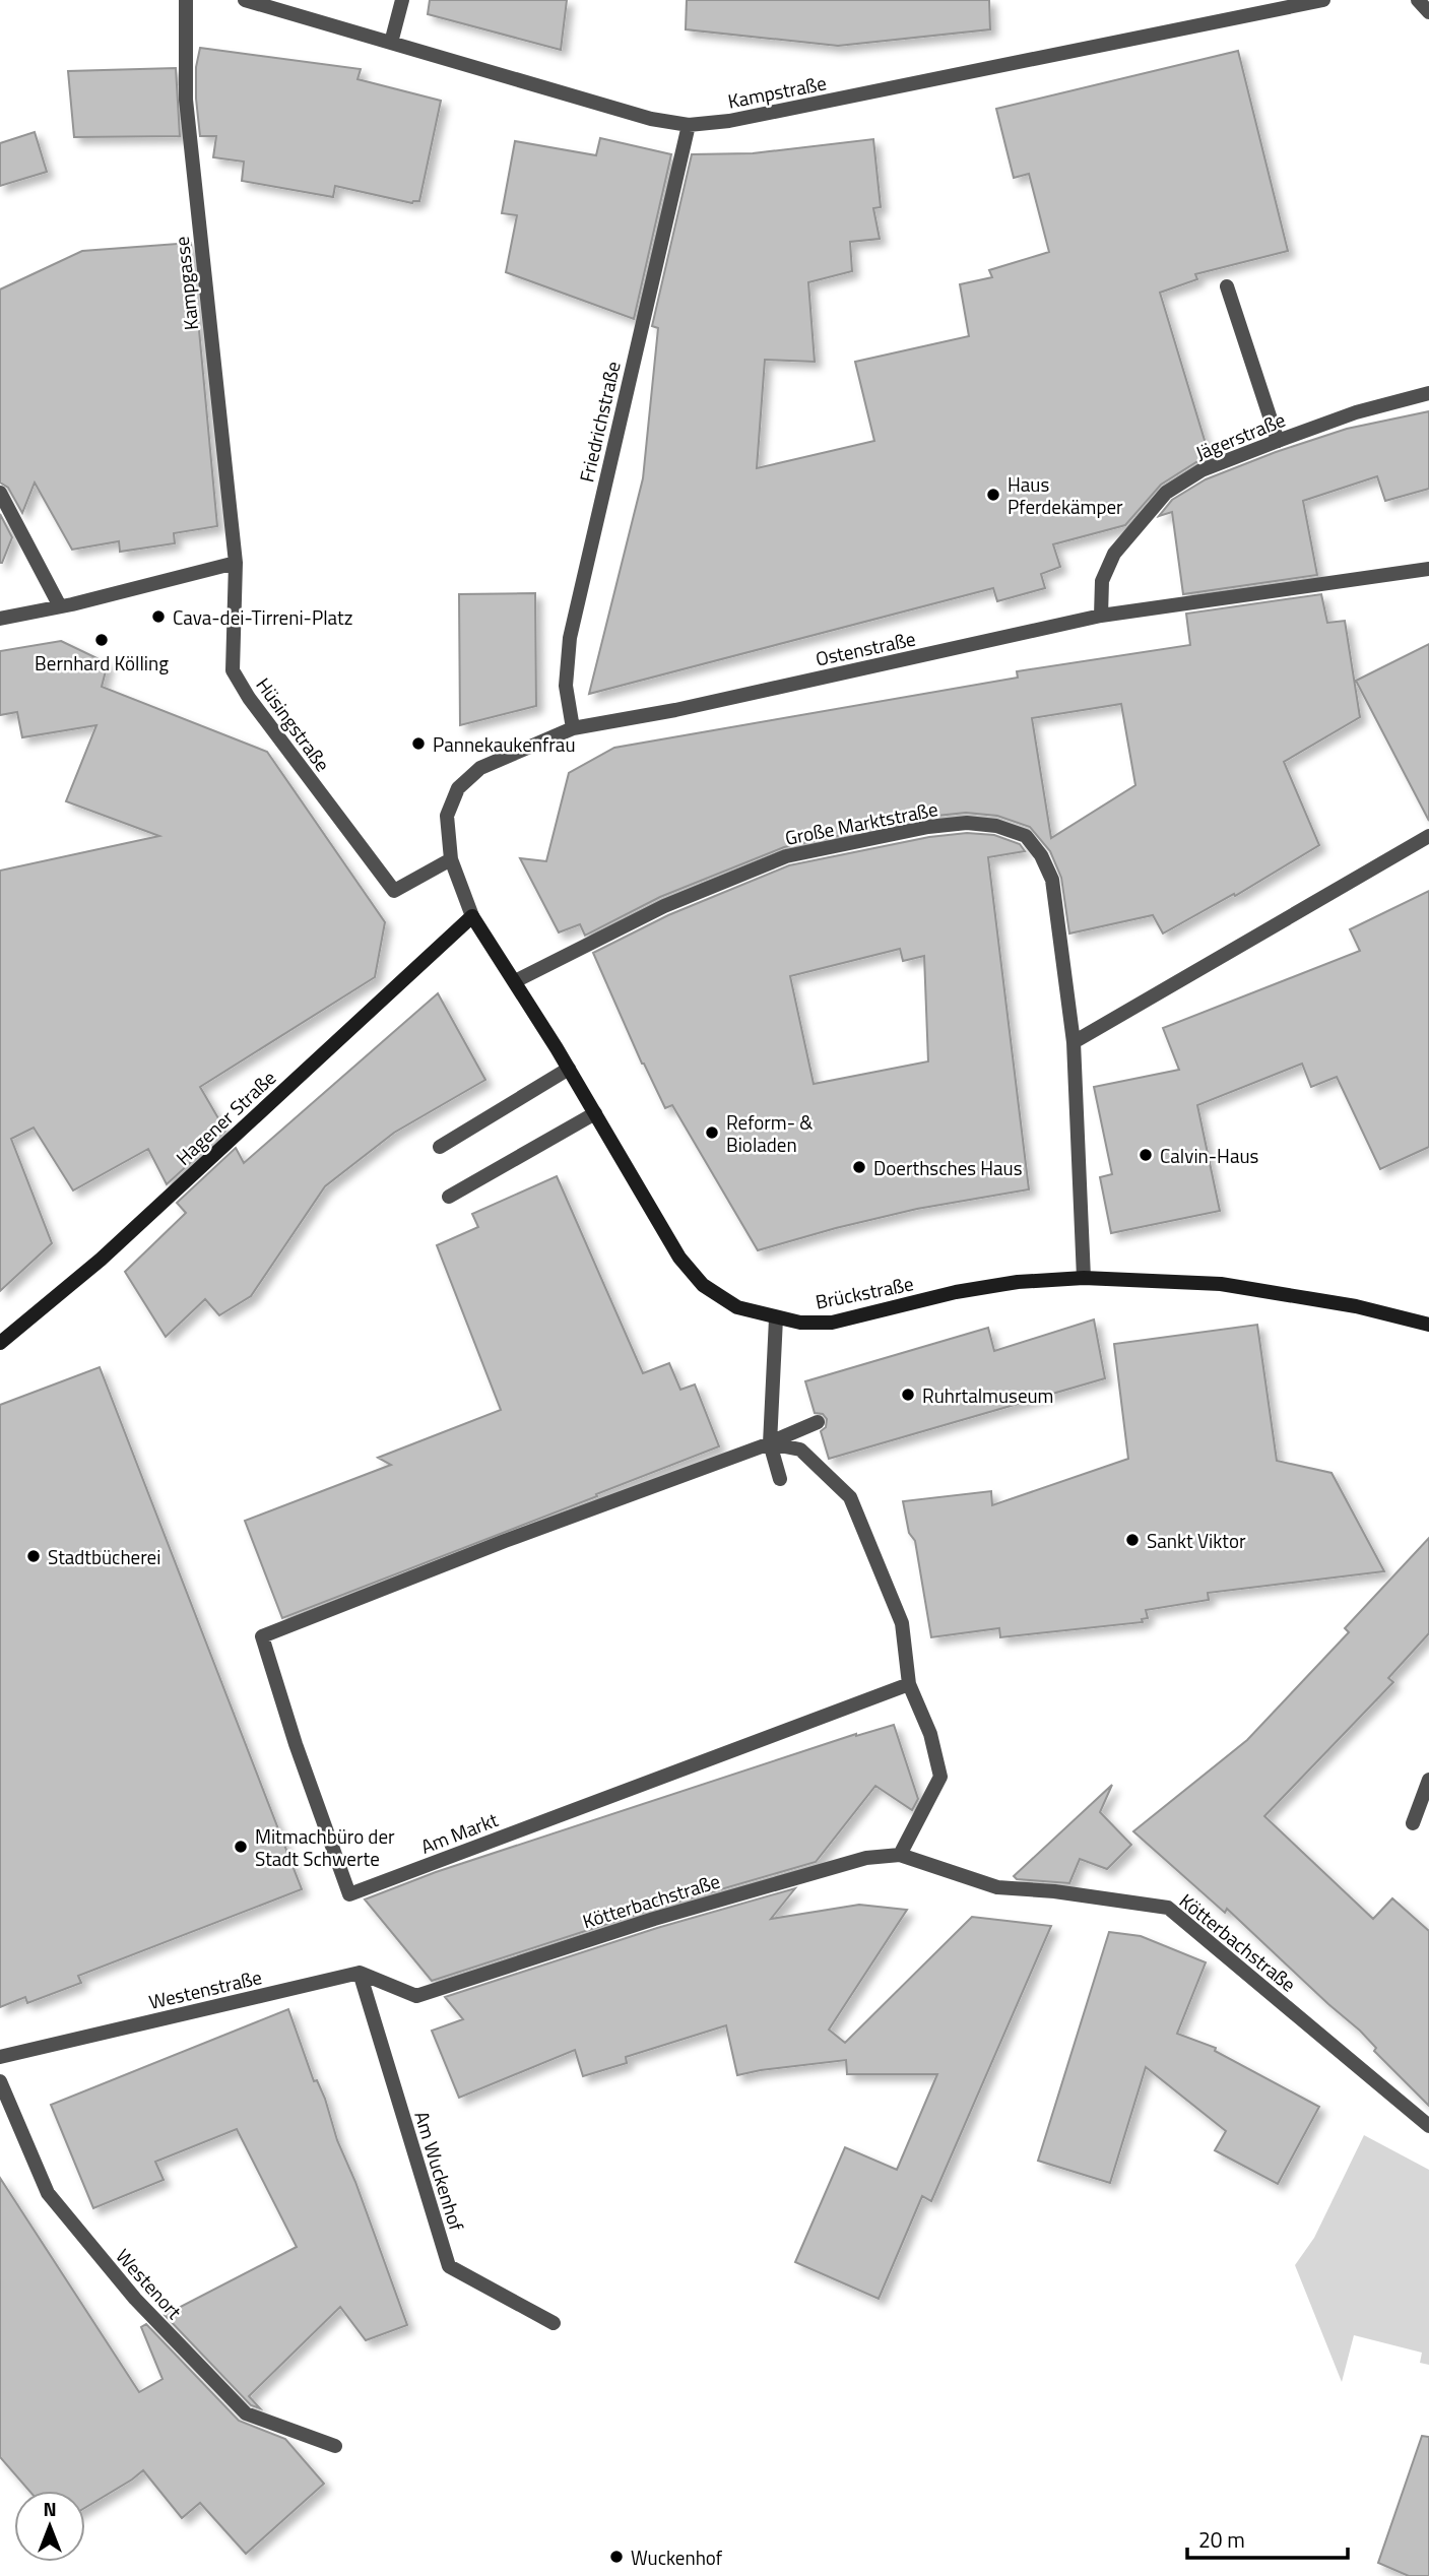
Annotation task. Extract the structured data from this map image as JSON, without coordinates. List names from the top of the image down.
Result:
{
  "streets": {
    "street": [
      "Kampstraße",
      "Kampgasse",
      "Friedrichstraße",
      "Jägerstraße",
      "Ostenstraße",
      "Hüsingstraße",
      "Große Marktstraße",
      "Hagener Straße",
      "Brückstraße",
      "Am Markt",
      "Kötterbachstraße",
      "Westenstraße",
      "Am Wuckenhof",
      "Westenort"
    ]
  },
  "crossings": [
    ["Kampstraße", "Friedrichstraße"],
    ["Kampgasse", "Hüsingstraße"],
    ["Friedrichstraße", "Ostenstraße"],
    ["Jägerstraße", "Ostenstraße"],
    ["Ostenstraße", "Hüsingstraße"],
    ["Ostenstraße", "Hagener Straße"],
    ["Ostenstraße", "Brückstraße"],
    ["Große Marktstraße", "Brückstraße"],
    ["Hagener Straße", "Brückstraße"],
    ["Kötterbachstraße", "Westenstraße"],
    ["Kötterbachstraße", "Am Wuckenhof"],
    ["Westenstraße", "Am Wuckenhof"]
  ],
  "places": [
    "Haus Pferdekämper",
    "Cava-dei-Tirreni-Platz",
    "Bernhard Kölling",
    "Pannekaukenfrau",
    "Reform- & Bioladen",
    "Calvin-Haus",
    "Doerthsches Haus",
    "Ruhrtalmuseum",
    "Sankt Viktor",
    "Stadtbücherei",
    "Mitmachbüro der Stadt Schwerte",
    "Wuckenhof"
  ],
  "scale_bar": "20 m",
  "north": "top"
}
